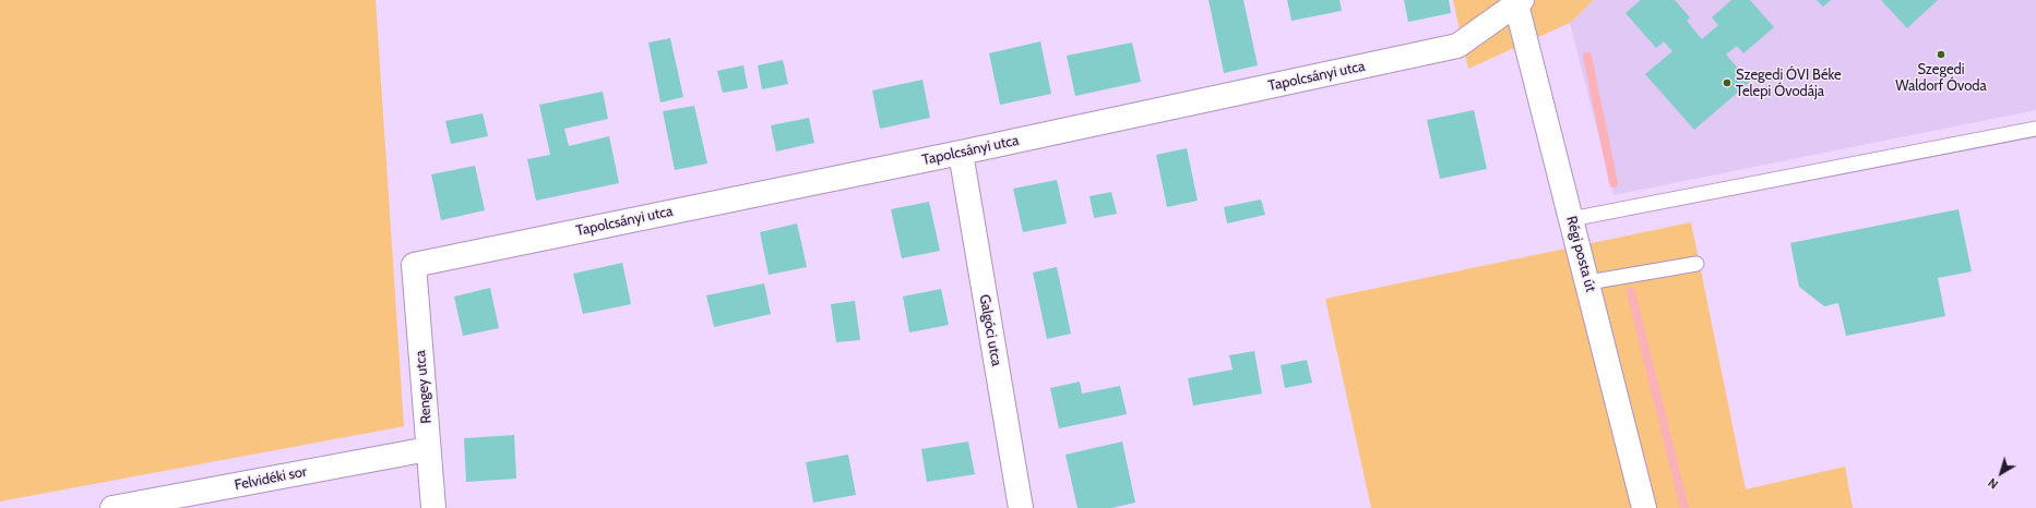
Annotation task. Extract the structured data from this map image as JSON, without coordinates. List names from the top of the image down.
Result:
{
  "streets": {
    "street": [
      "Tapolcsányi utca",
      "Régi posta út",
      "Galgóci utca",
      "Rengey utca",
      "Felvidéki sor"
    ]
  },
  "crossings": [
    ["Tapolcsányi utca", "Régi posta út"],
    ["Tapolcsányi utca", "Galgóci utca"],
    ["Tapolcsányi utca", "Rengey utca"],
    ["Rengey utca", "Felvidéki sor"]
  ],
  "places": ["Szegedi Waldorf Óvoda", "Szegedi ÓVI Béke Telepi Óvodája"],
  "north": "bottom left"
}
